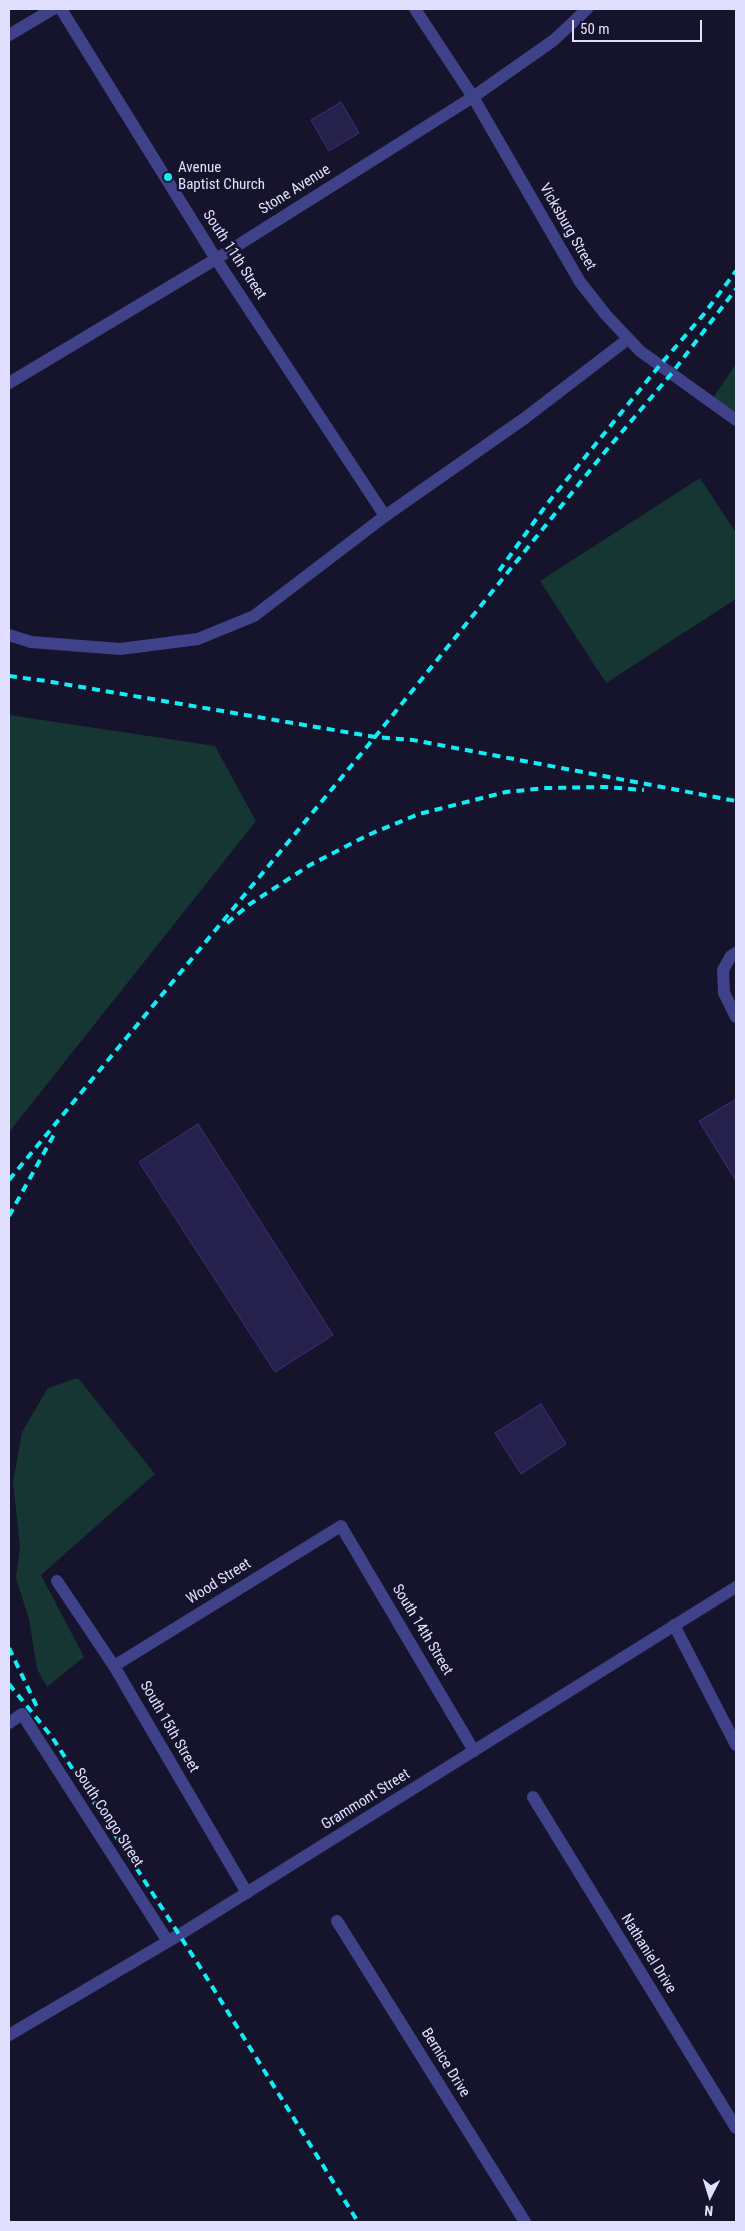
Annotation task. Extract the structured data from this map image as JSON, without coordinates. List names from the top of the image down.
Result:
{
  "streets": {
    "street": [
      "Stone Avenue",
      "Vicksburg Street",
      "South 11th Street",
      "Wood Street",
      "South 14th Street",
      "South 15th Street",
      "Grammont Street",
      "South Congo Street",
      "Nathaniel Drive",
      "Bernice Drive"
    ]
  },
  "crossings": [
    ["Stone Avenue", "Vicksburg Street"],
    ["Stone Avenue", "South 11th Street"],
    ["Wood Street", "South 14th Street"],
    ["Wood Street", "South 15th Street"],
    ["South 14th Street", "Grammont Street"],
    ["South 15th Street", "Grammont Street"],
    ["Grammont Street", "South Congo Street"]
  ],
  "places": ["Avenue Baptist Church"],
  "scale_bar": "50 m",
  "north": "bottom"
}
